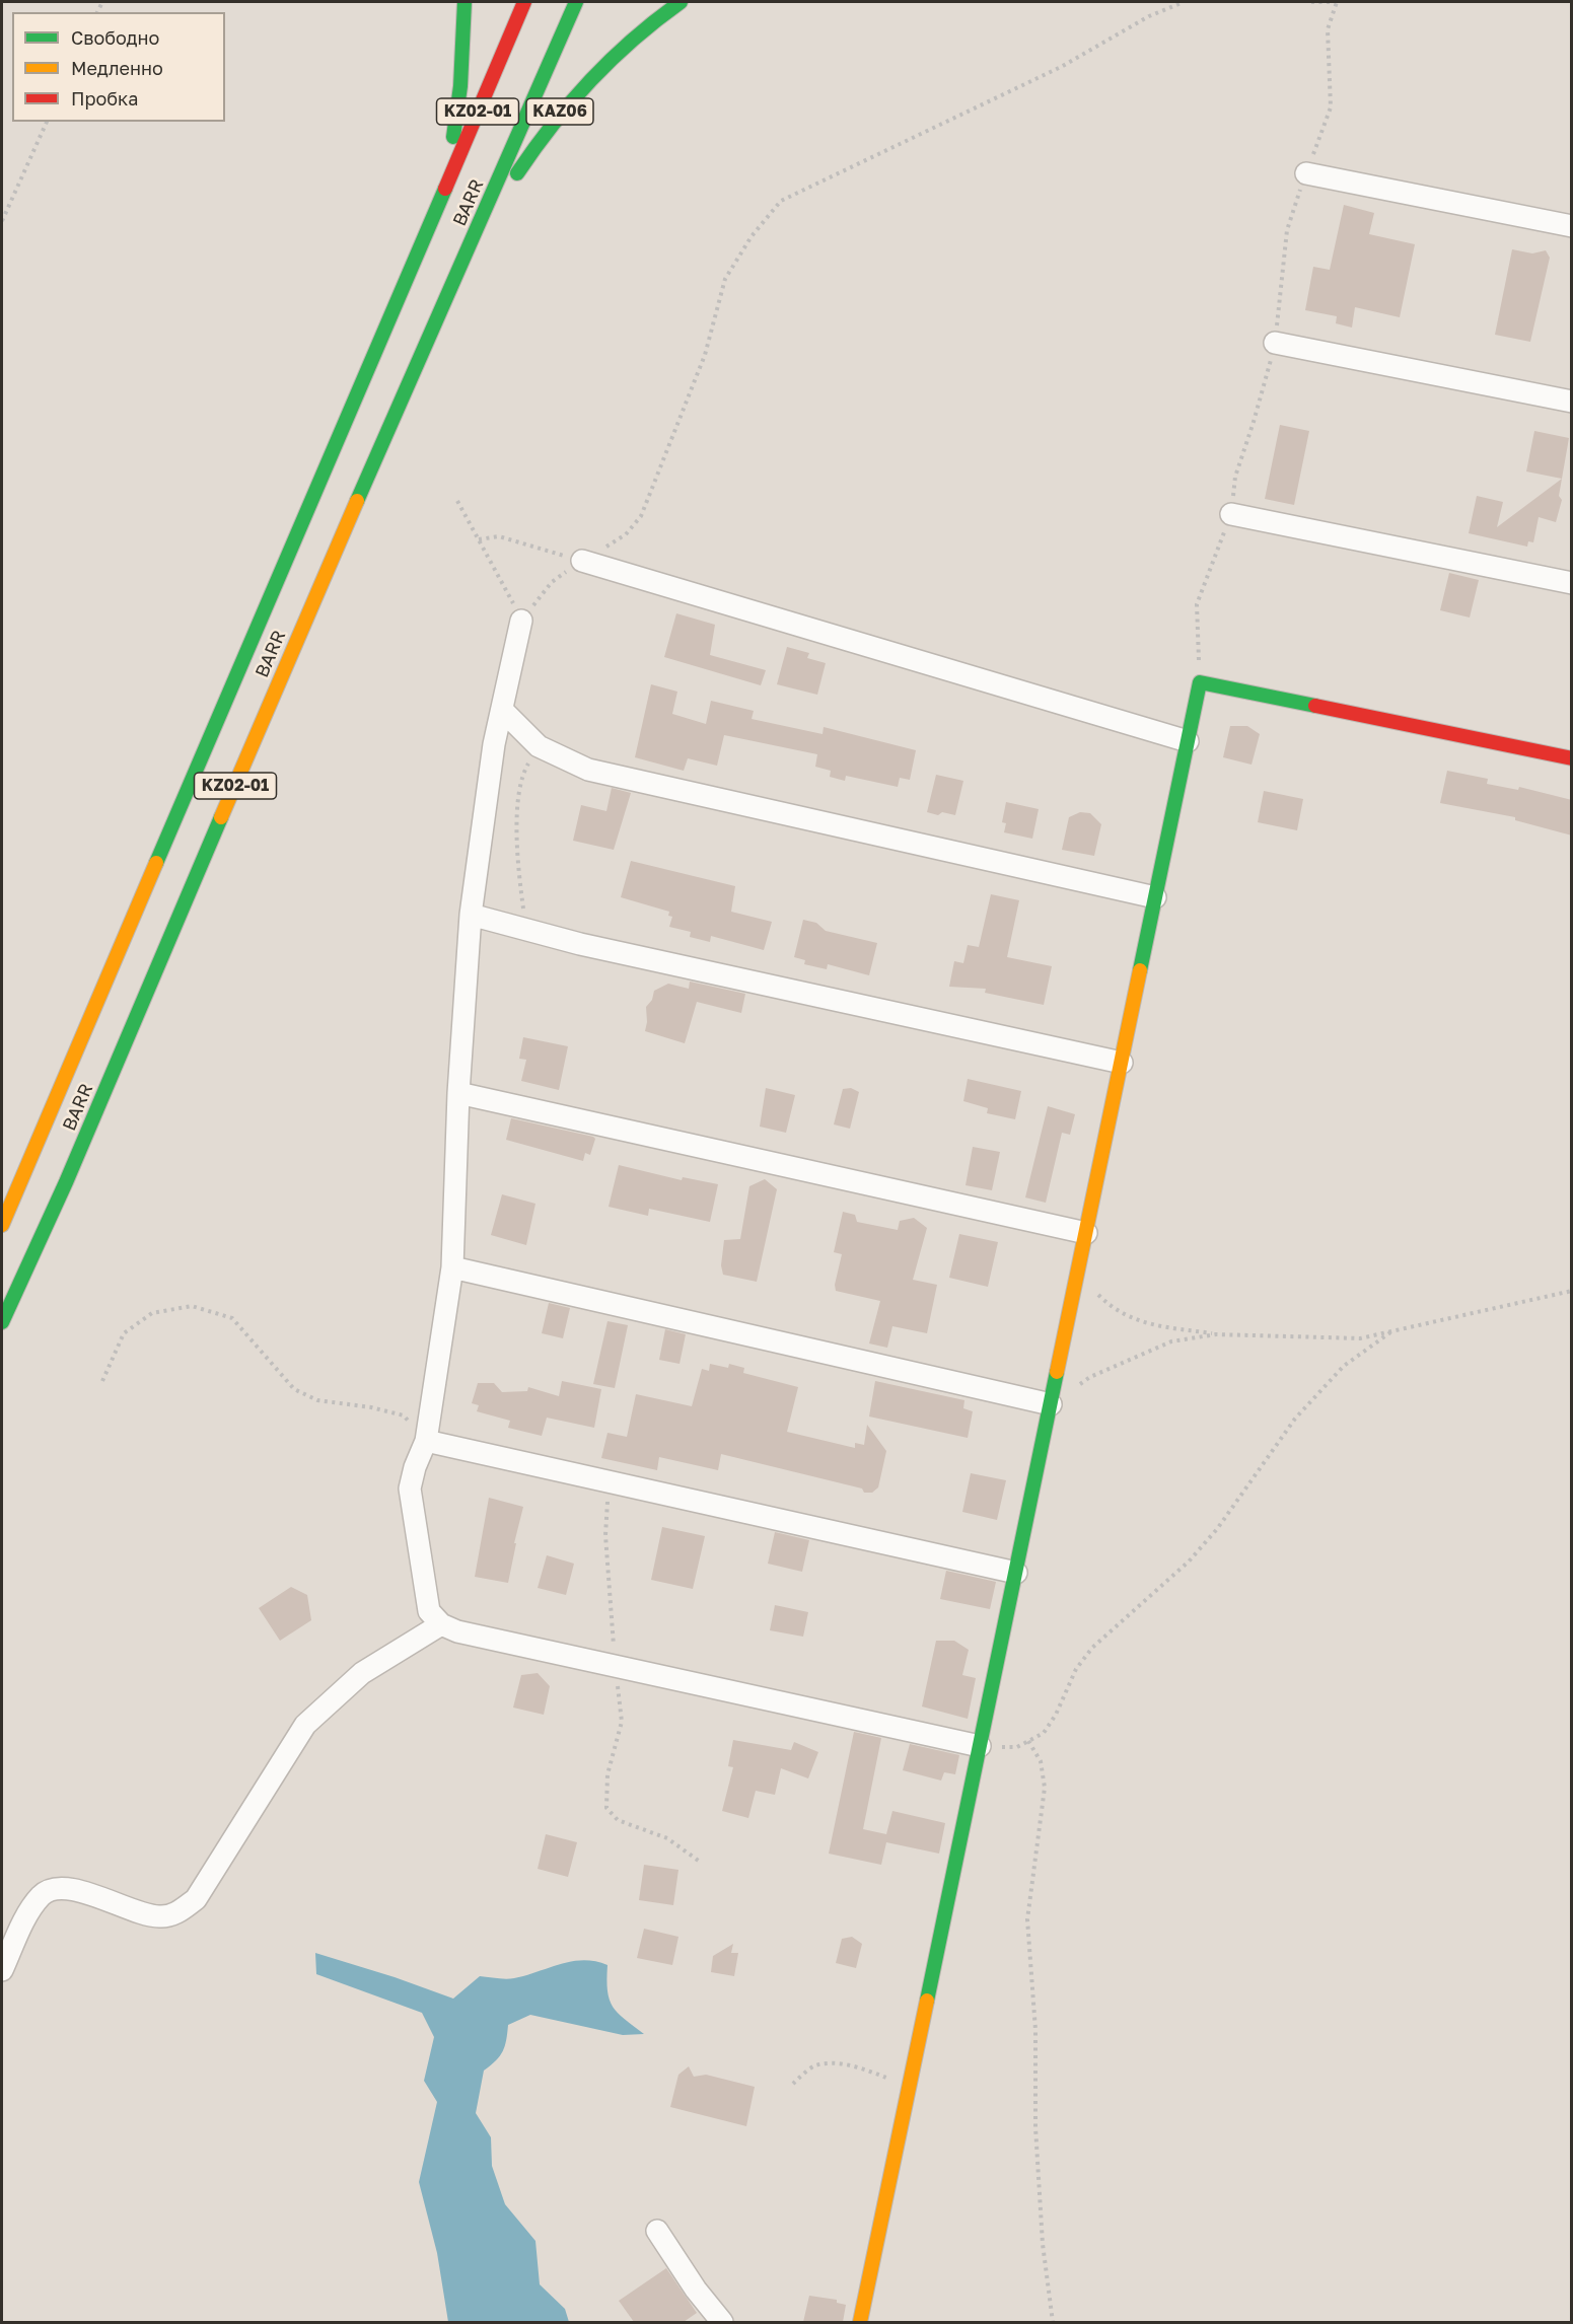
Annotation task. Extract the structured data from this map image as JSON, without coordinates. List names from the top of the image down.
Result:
{
  "streets": {
    "main road": ["KZ02-01", "KАZ06", "BARR"]
  },
  "crossings": [
    ["KАZ06", "BARR"]
  ],
  "legend": ["Свободно", "Медленно", "Пробка"]
}
